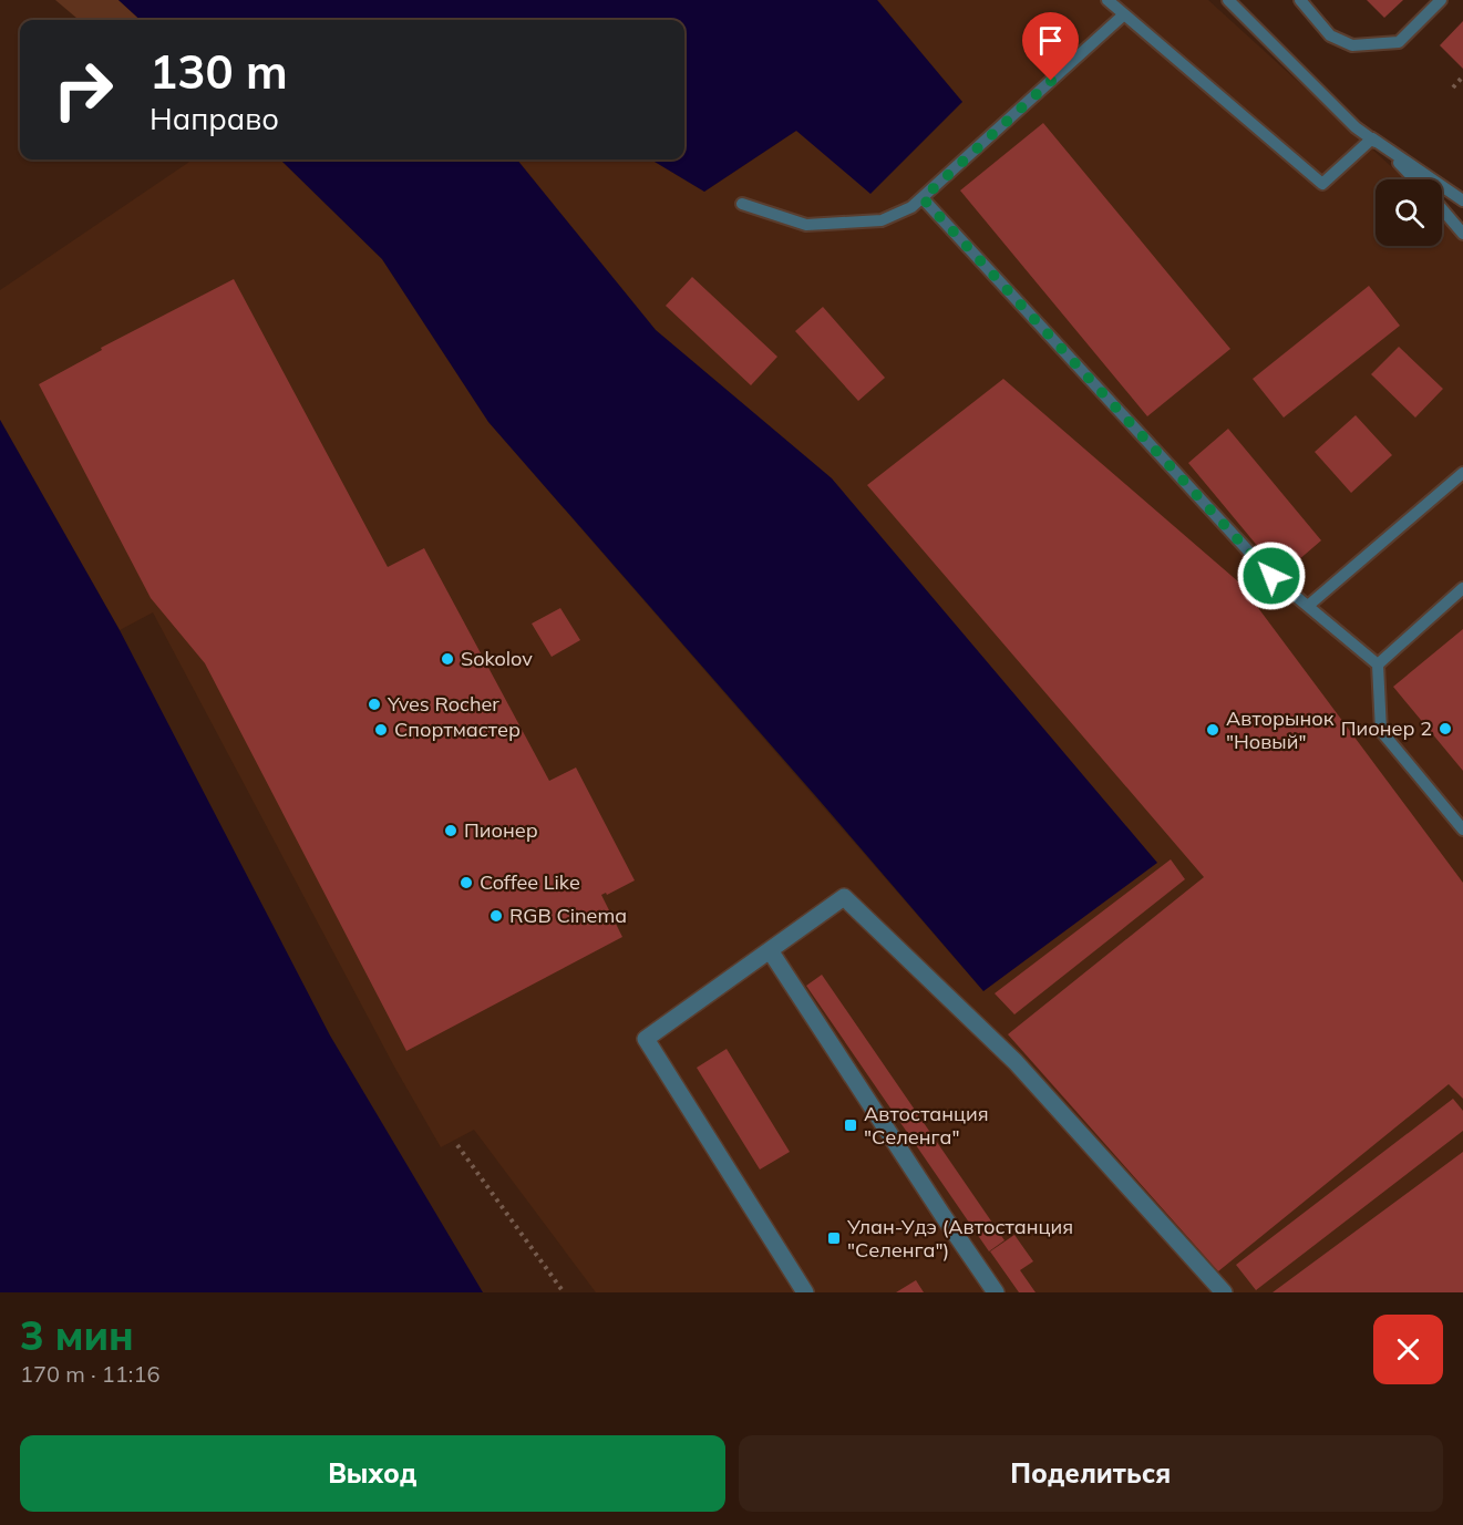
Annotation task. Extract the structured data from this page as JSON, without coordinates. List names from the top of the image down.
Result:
{
  "places": {
    "other": [
      "Sokolov",
      "Yves Rocher",
      "Пионер 2",
      "Спортмастер",
      "Авторынок \"Новый\"",
      "Пионер",
      "Coffee Like",
      "RGB Cinema"
    ],
    "transit": ["Автостанция \"Селенга\"", "Улан-Удэ (Автостанция \"Селенга\")"]
  },
  "page": {
    "turn": ["130 m", "Направо"],
    "heading": ["3 мин", "170 m · 11:16"],
    "buttons": ["Выход", "Поделиться"]
  }
}
